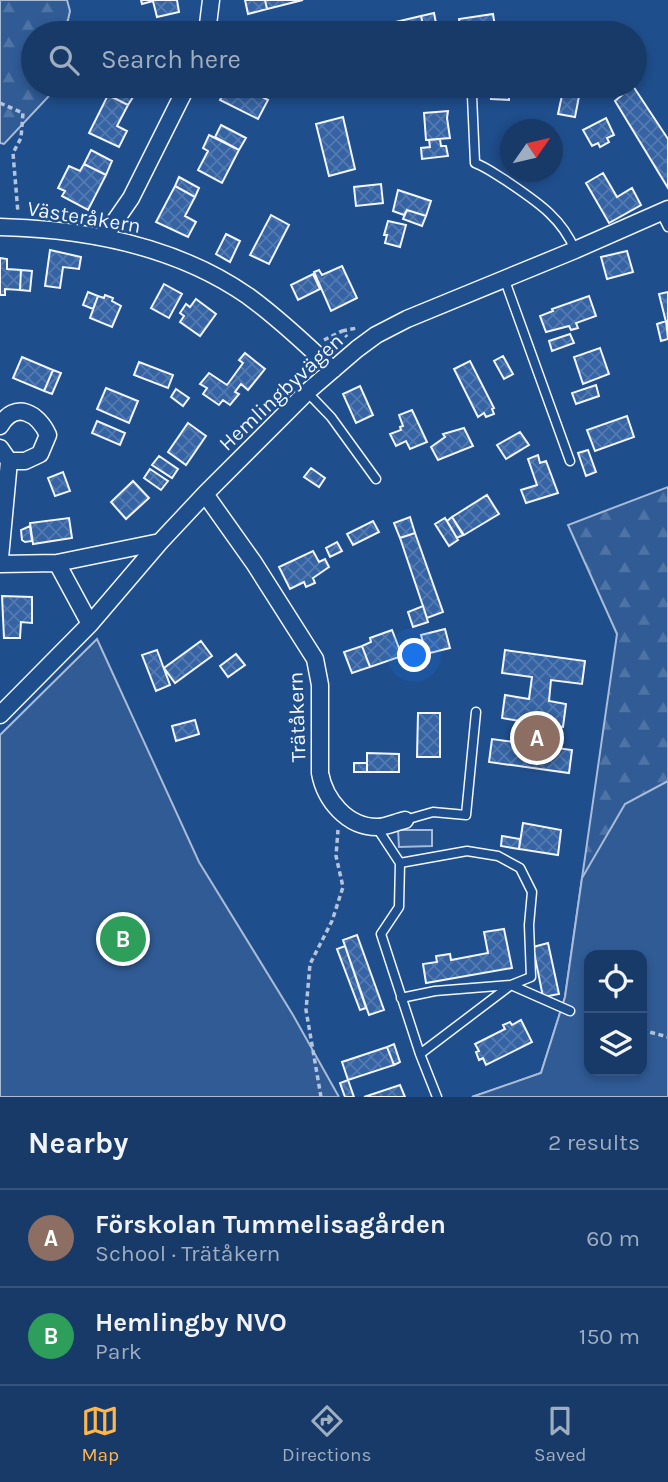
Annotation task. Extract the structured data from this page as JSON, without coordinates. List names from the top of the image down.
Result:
{
  "streets": {
    "street": ["Västeråkern", "Hemlingbyvägen", "Trätåkern"]
  },
  "crossings": [
    ["Västeråkern", "Hemlingbyvägen"],
    ["Hemlingbyvägen", "Trätåkern"]
  ],
  "north": "top right",
  "page": {
    "search": "Search here",
    "pins": ["A", "B"],
    "heading": ["Nearby", "2 results"],
    "list": [
      {
        "mark": "A",
        "name": "Förskolan Tummelisagården",
        "note": "School · Trätåkern",
        "value": "60 m"
      },
      {
        "mark": "B",
        "name": "Hemlingby NVO",
        "note": "Park",
        "value": "150 m"
      }
    ],
    "nav": ["Map", "Directions", "Saved"]
  }
}
